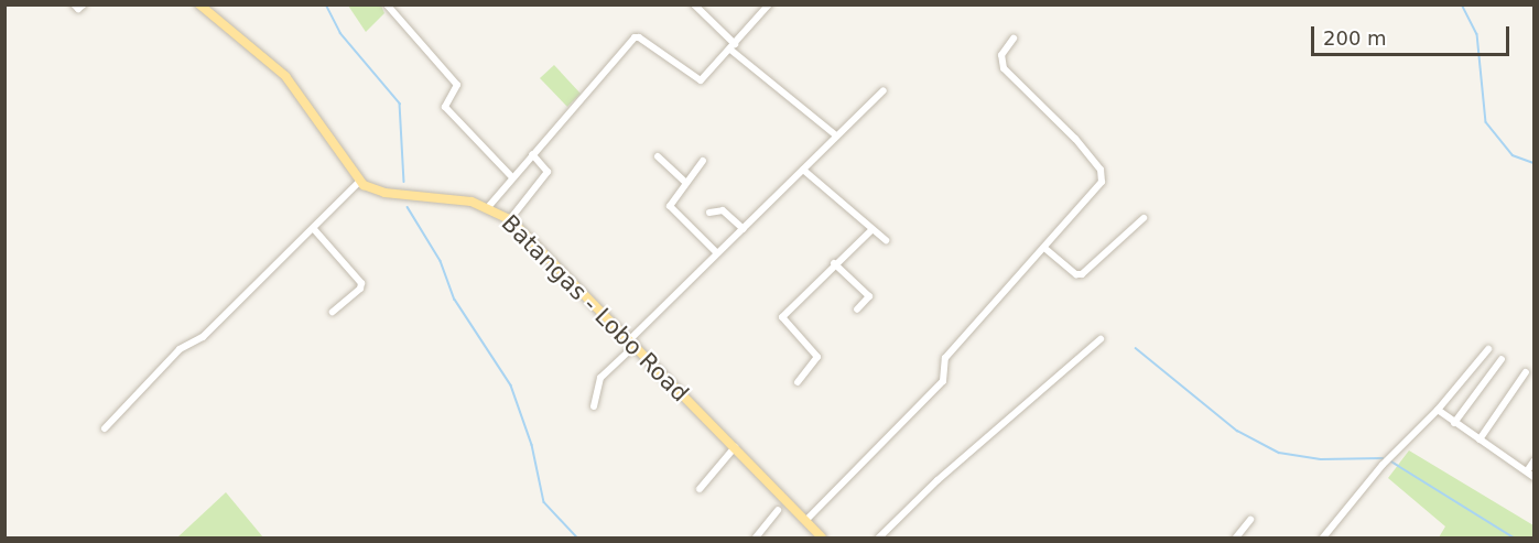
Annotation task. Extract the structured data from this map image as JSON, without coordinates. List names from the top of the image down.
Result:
{
  "streets": {
    "main road": ["Batangas - Lobo Road"]
  },
  "scale_bar": "200 m"
}
